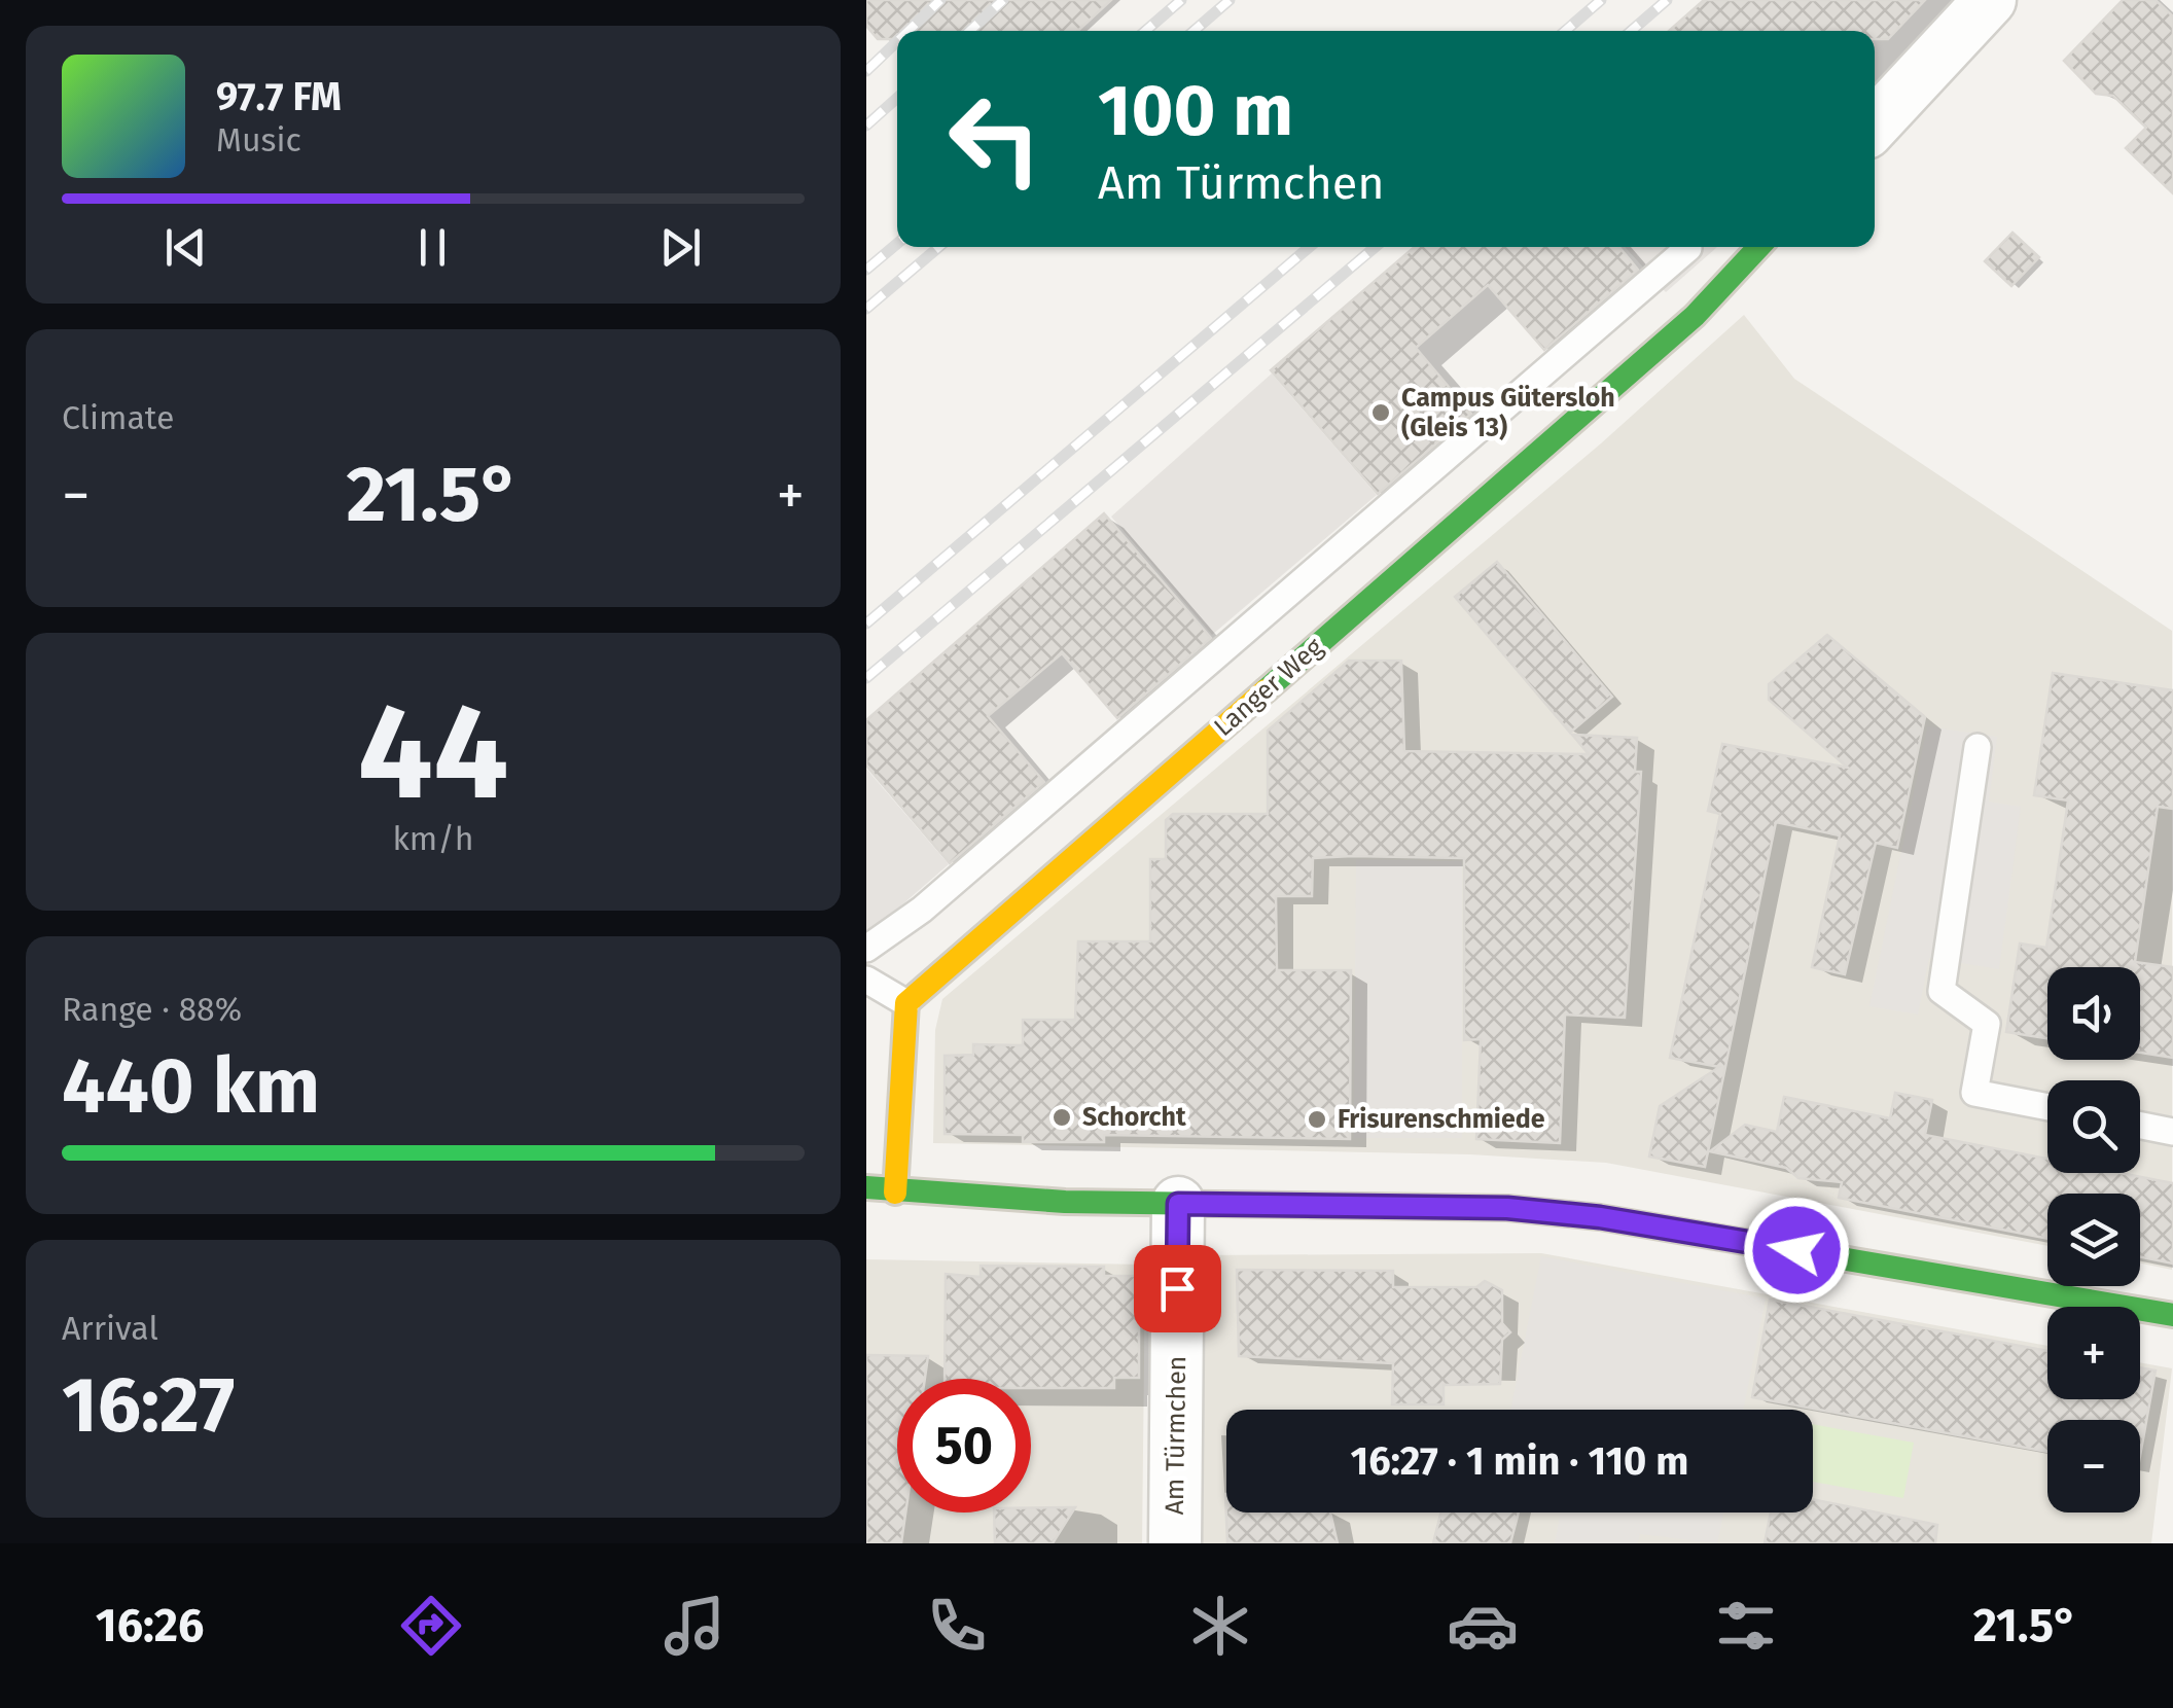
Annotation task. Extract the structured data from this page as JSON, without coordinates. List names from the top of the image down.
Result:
{
  "streets": {
    "main road": ["Langer Weg"],
    "street": ["Am Türmchen"]
  },
  "places": ["Campus Gütersloh (Gleis 13)", "Schorcht", "Frisurenschmiede"],
  "page": {
    "turn": ["100 m", "Am Türmchen"],
    "song": ["97.7 FM", "Music"],
    "tile": [
      "Climate",
      ["44", "km/h"],
      ["Range · 88%", "440 km"],
      ["Arrival", "16:27"]
    ],
    "heat": ["−", "21.5°", "+"],
    "map_buttons": ["+", "−"],
    "limit": "50",
    "trip": "16:27 · 1 min · 110 m",
    "tabs": ["16:26", "21.5°"]
  }
}
